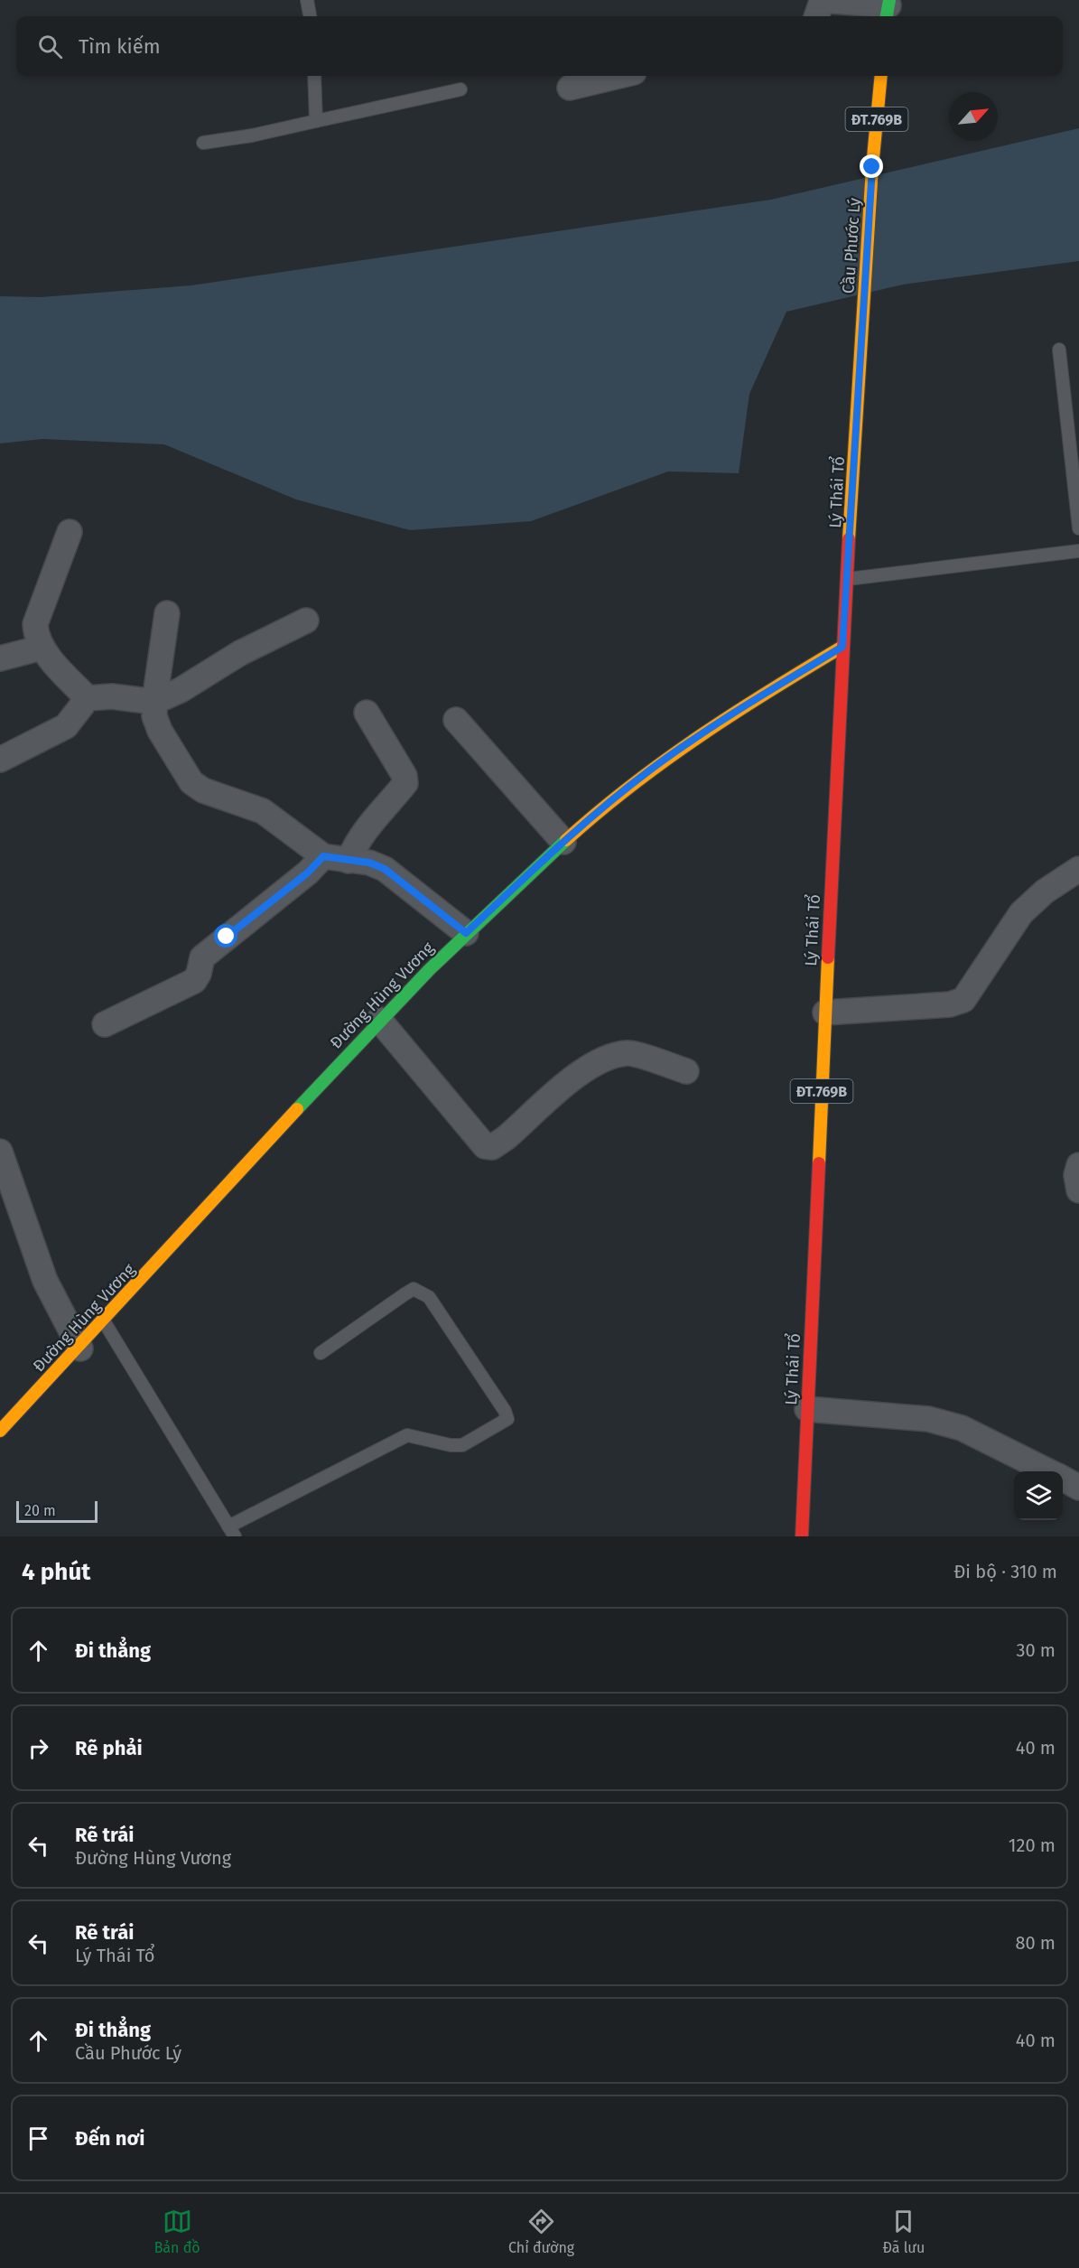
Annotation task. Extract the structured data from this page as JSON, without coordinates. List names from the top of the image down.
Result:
{
  "streets": {
    "main road": [
      "ĐT.769B",
      "Cầu Phước Lý",
      "Lý Thái Tổ",
      "Đường Hùng Vương"
    ]
  },
  "crossings": [
    ["Cầu Phước Lý", "Lý Thái Tổ"],
    ["Lý Thái Tổ", "Đường Hùng Vương"]
  ],
  "scale_bar": "20 m",
  "north": "top right",
  "page": {
    "search": "Tìm kiếm",
    "scale": "20 m",
    "heading": ["4 phút", "Đi bộ · 310 m"],
    "list": [
      ["Đi thẳng", "30 m"],
      ["Rẽ phải", "40 m"],
      ["Rẽ trái", "Đường Hùng Vương", "120 m"],
      ["Rẽ trái", "Lý Thái Tổ", "80 m"],
      ["Đi thẳng", "Cầu Phước Lý", "40 m"],
      "Đến nơi"
    ],
    "nav": ["Bản đồ", "Chỉ đường", "Đã lưu"]
  }
}
